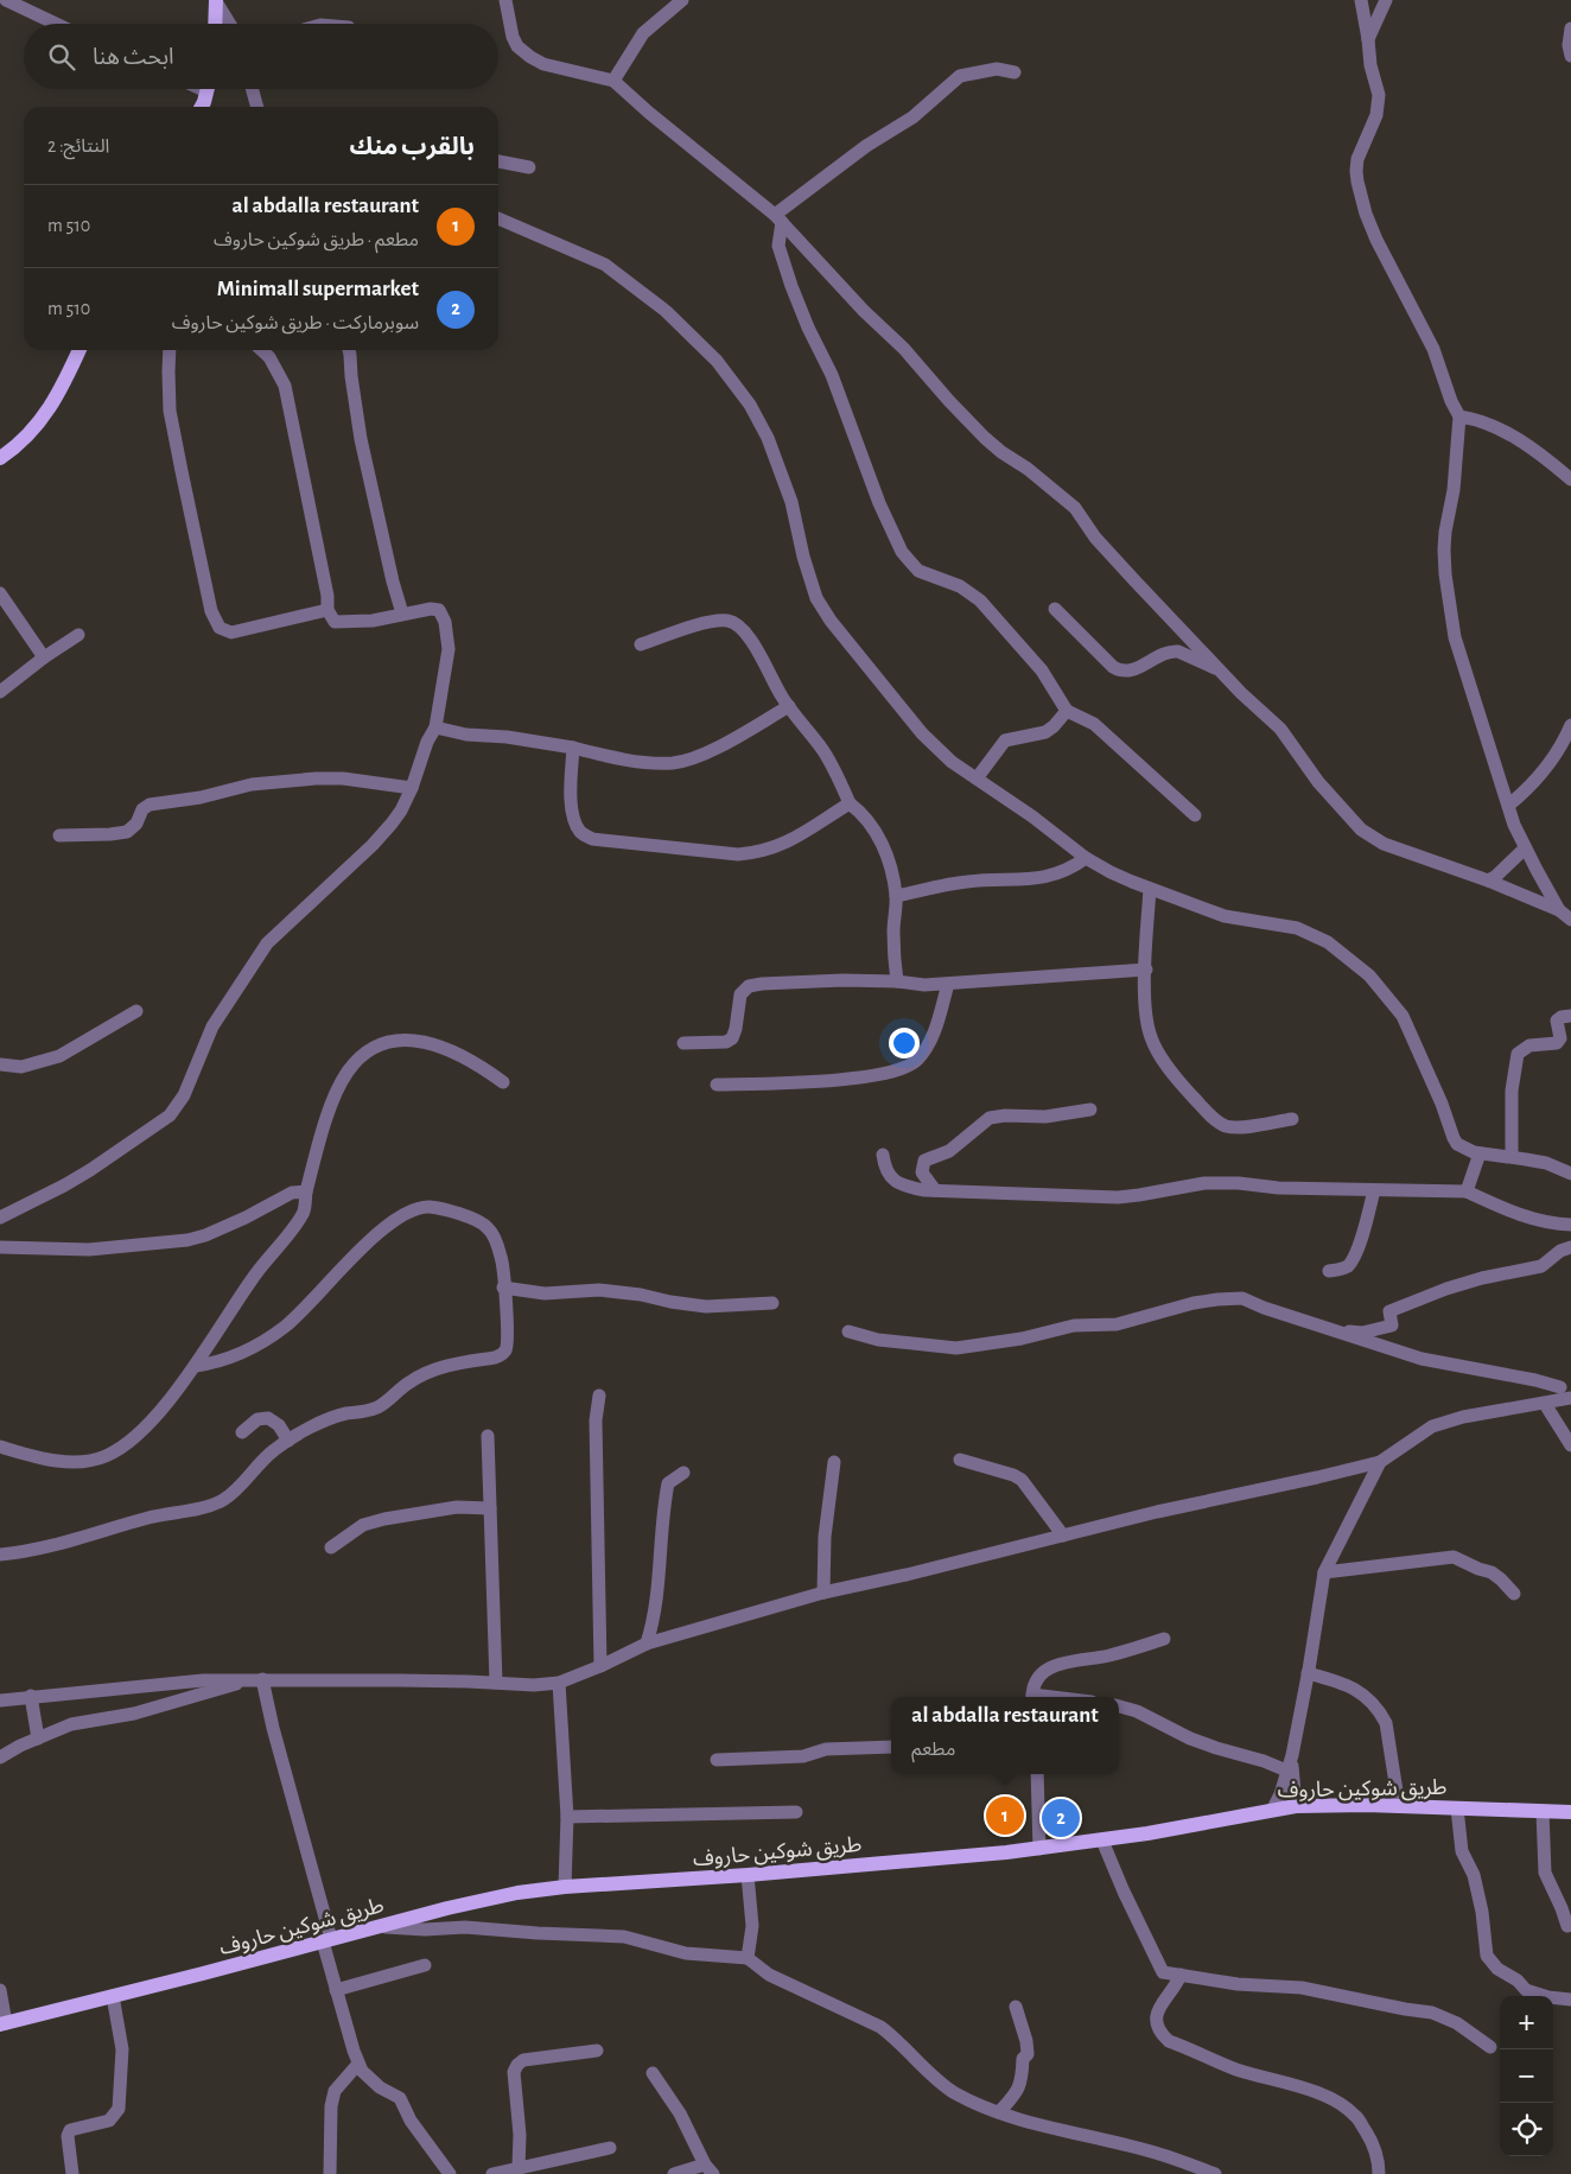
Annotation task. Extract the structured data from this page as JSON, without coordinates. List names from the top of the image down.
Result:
{
  "streets": {
    "main road": ["طريق شوكين حاروف"]
  },
  "page": {
    "search": "ابحث هنا",
    "heading": ["بالقرب منك", "النتائج: 2"],
    "list": [
      {
        "mark": "1",
        "name": "al abdalla restaurant",
        "note": "مطعم · طريق شوكين حاروف",
        "value": "510 m"
      },
      {
        "mark": "2",
        "name": "Minimall supermarket",
        "note": "سوبرماركت · طريق شوكين حاروف",
        "value": "510 m"
      }
    ],
    "popup": ["al abdalla restaurant", "مطعم"],
    "pins": ["1", "2"],
    "map_buttons": ["+", "−"]
  }
}
